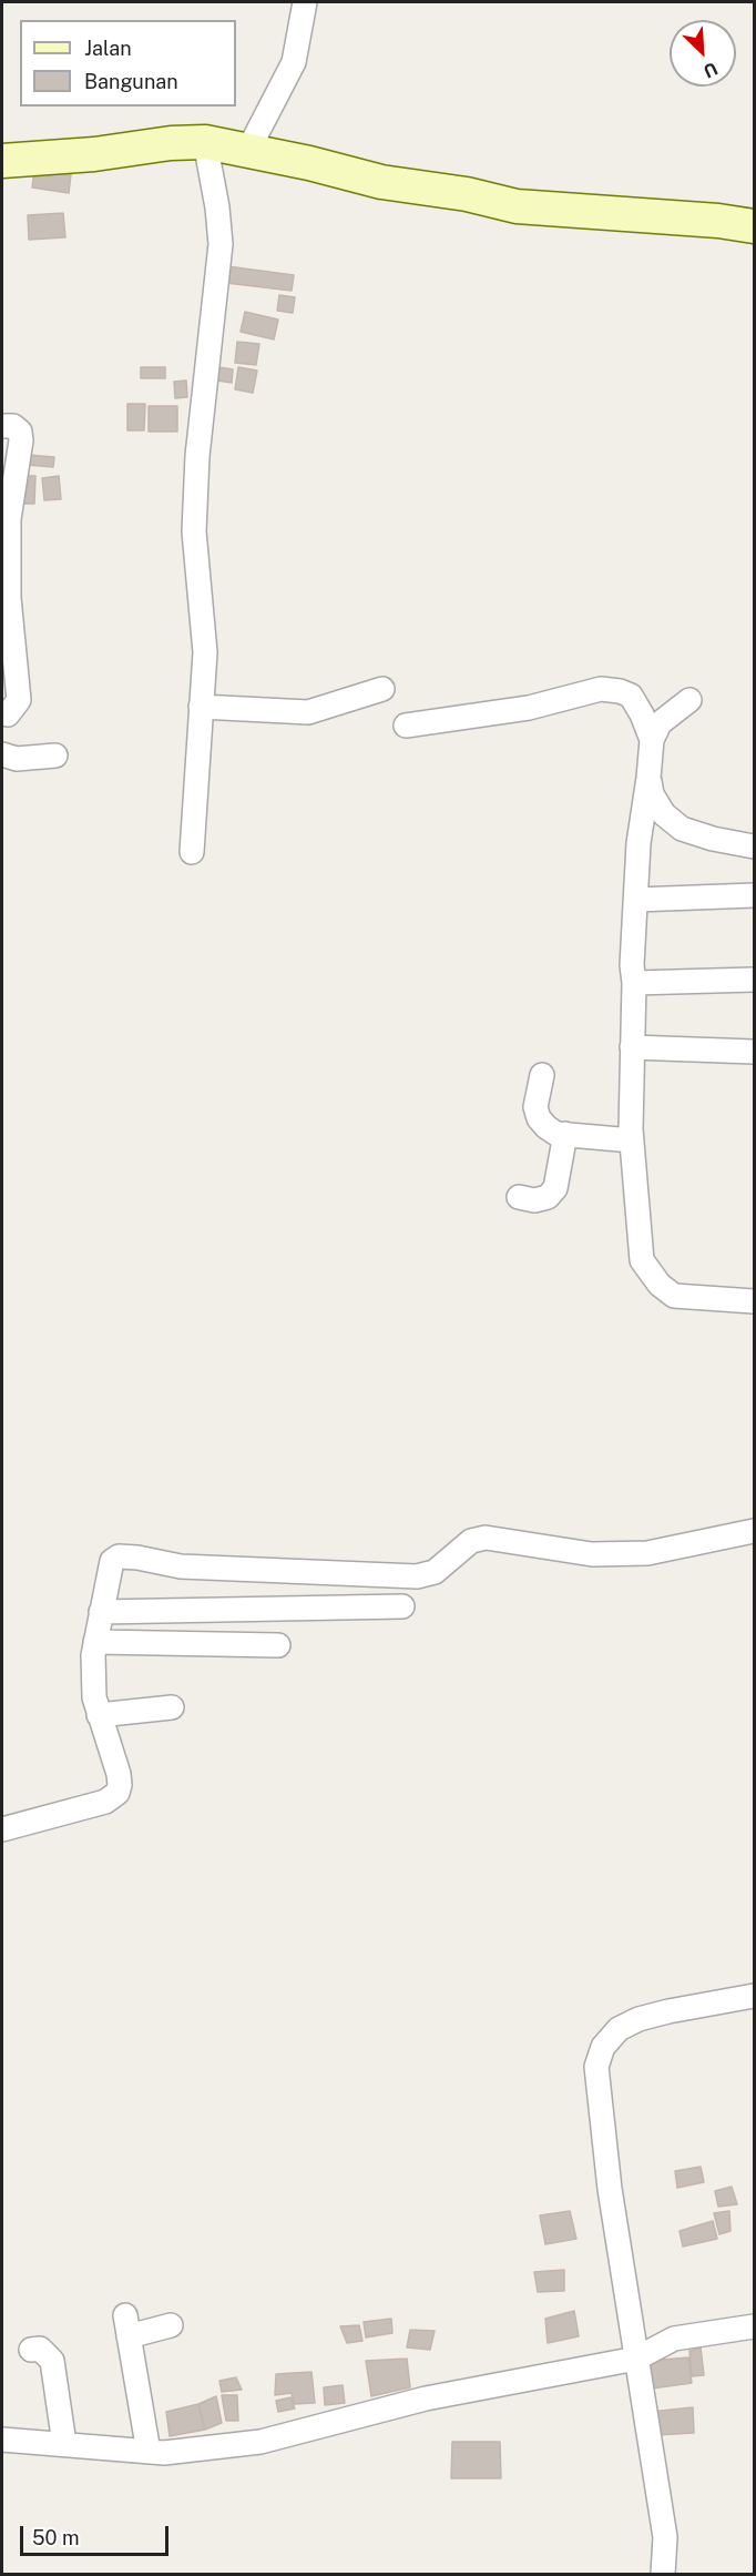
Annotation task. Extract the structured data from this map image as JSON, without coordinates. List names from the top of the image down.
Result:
{
  "legend": ["Jalan", "Bangunan"],
  "scale_bar": "50 m",
  "north": "bottom right"
}
